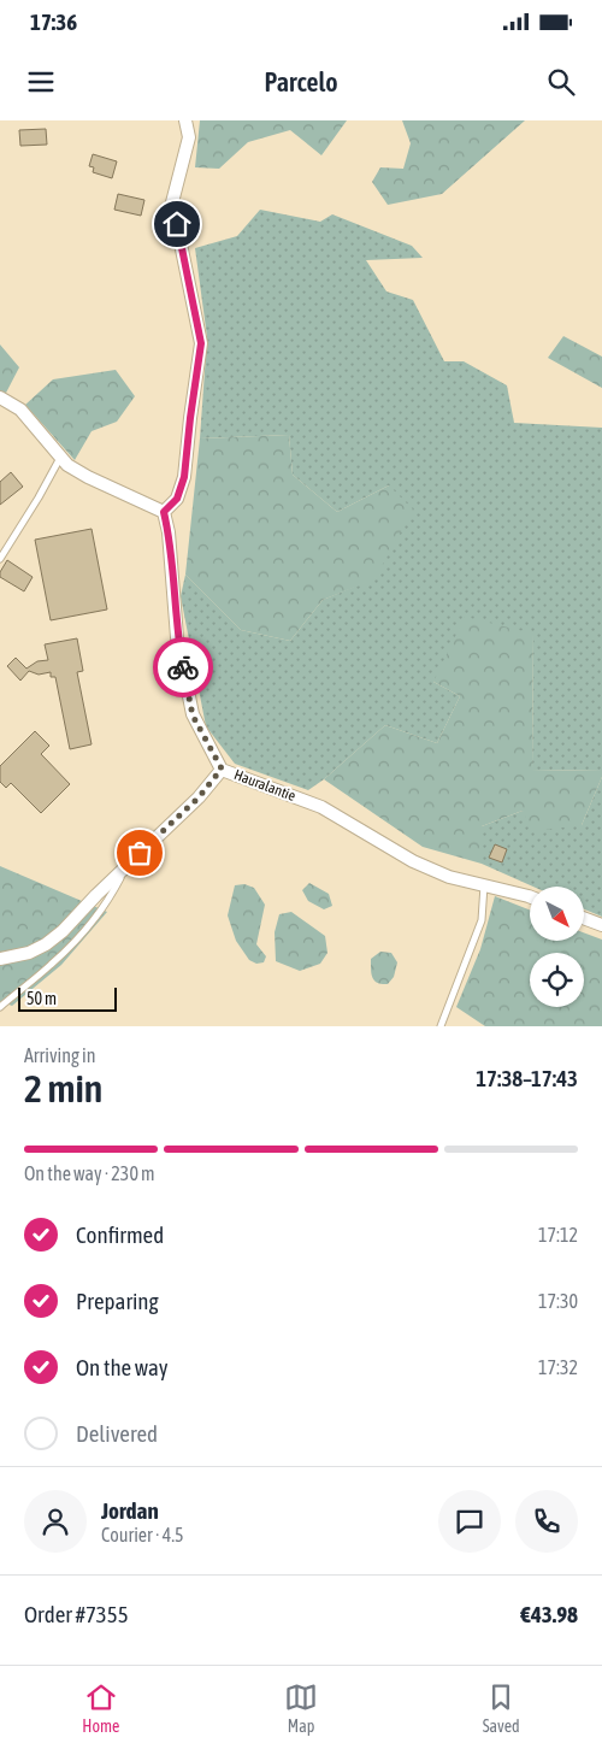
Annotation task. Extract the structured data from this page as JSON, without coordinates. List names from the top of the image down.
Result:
{
  "streets": {
    "street": ["Hauralantie"]
  },
  "scale_bar": "50 m",
  "north": "bottom right",
  "page": {
    "status": "17:36",
    "header": "Parcelo",
    "scale": "50 m",
    "heading": ["2 min", "Arriving in", "17:38–17:43"],
    "panel": [
      "Jordan",
      "Courier · 4.5",
      "Order #7355",
      "€43.98"
    ],
    "bar": "On the way · 230 m",
    "list": [
      ["Confirmed", "17:12"],
      ["Preparing", "17:30"],
      ["On the way", "17:32"],
      "Delivered"
    ],
    "tabs": ["Home", "Map", "Saved"]
  }
}
